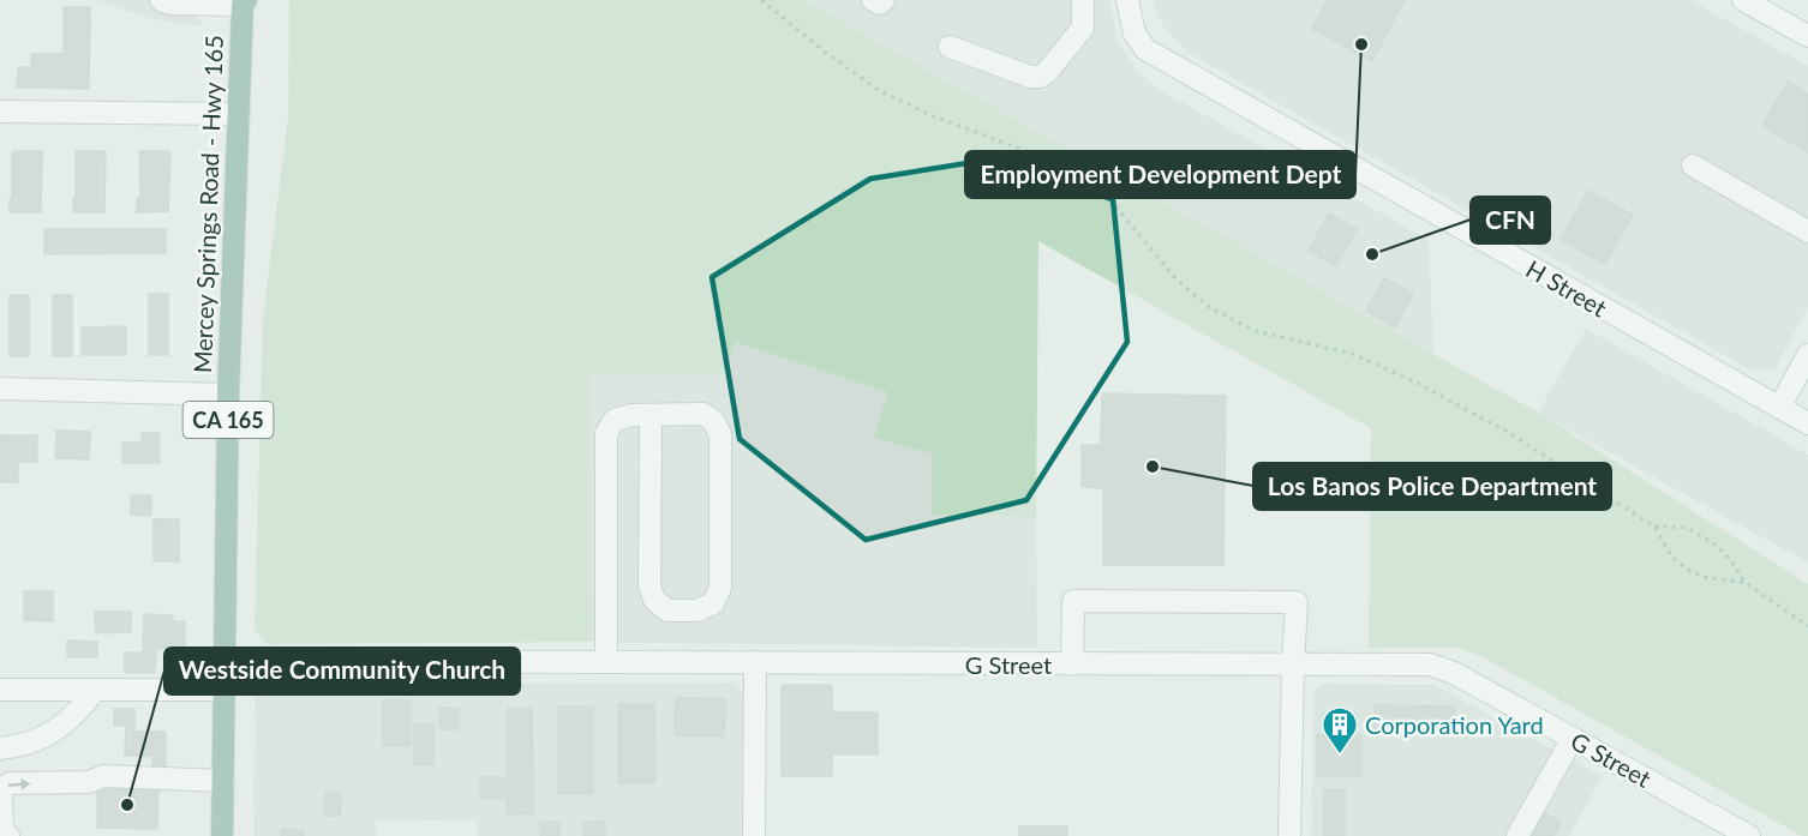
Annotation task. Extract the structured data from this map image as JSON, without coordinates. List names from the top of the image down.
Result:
{
  "streets": {
    "main road": ["Mercey Springs Road - Hwy 165", "CA 165"],
    "street": ["H Street", "G Street"]
  },
  "crossings": [
    ["Mercey Springs Road - Hwy 165", "G Street"]
  ],
  "places": {
    "other": [
      "Employment Development Dept",
      "CFN",
      "Los Banos Police Department",
      "Westside Community Church"
    ],
    "building": ["Corporation Yard"]
  }
}
